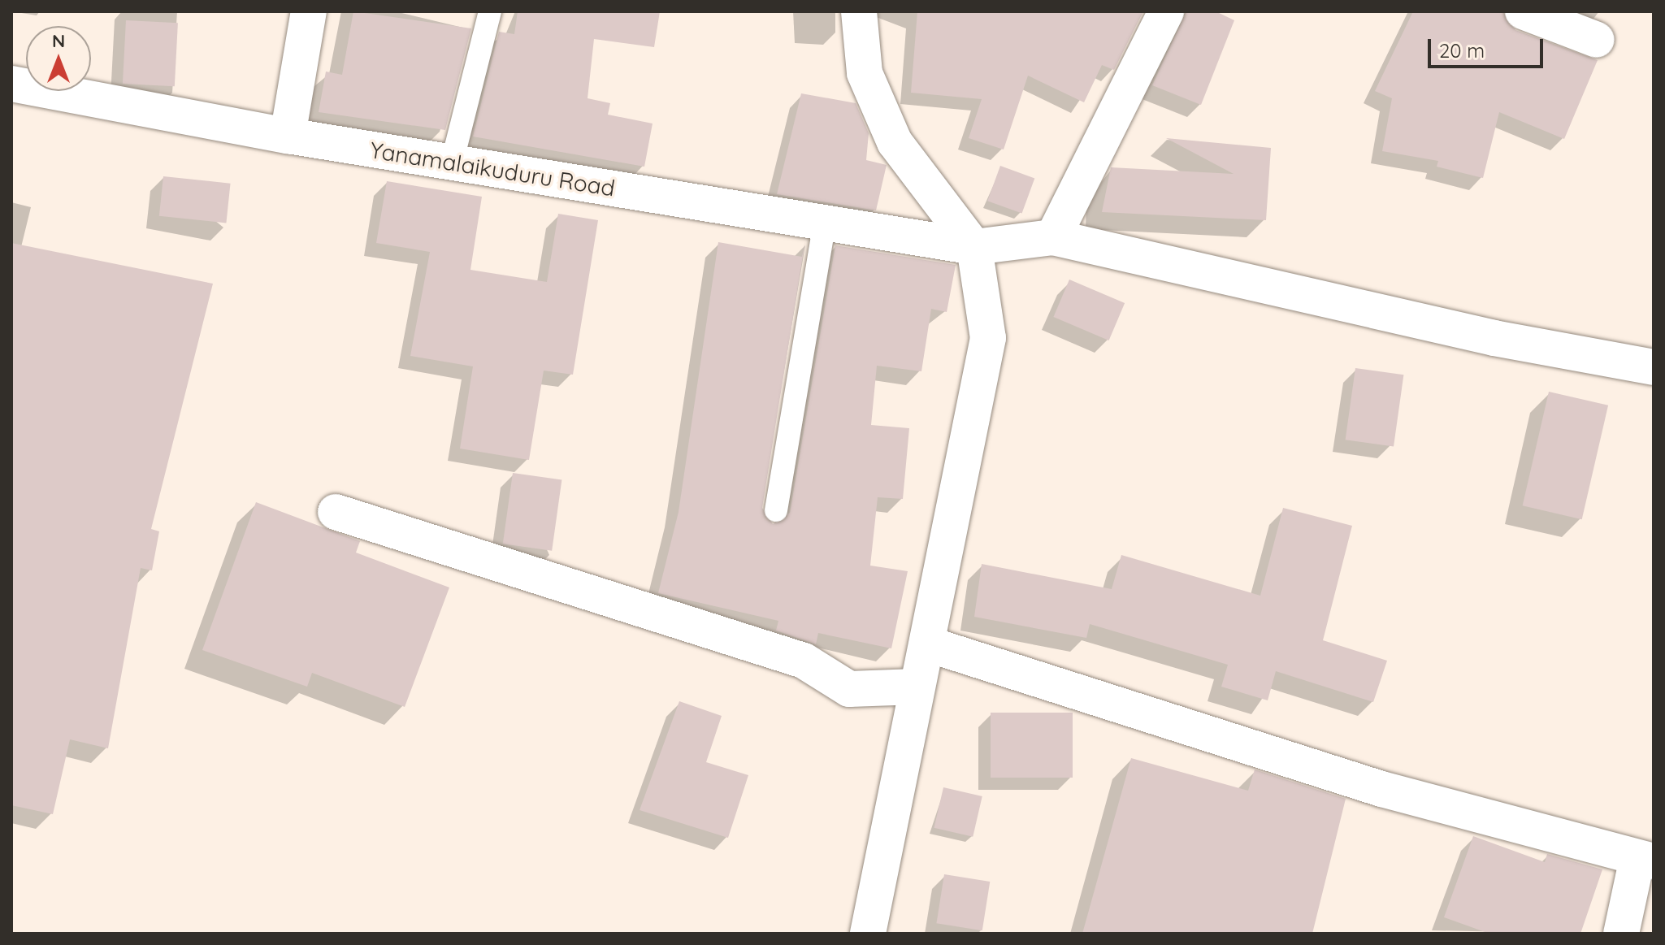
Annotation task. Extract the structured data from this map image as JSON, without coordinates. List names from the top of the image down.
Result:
{
  "streets": {
    "street": ["Yanamalaikuduru Road"]
  },
  "scale_bar": "20 m",
  "north": "top"
}
